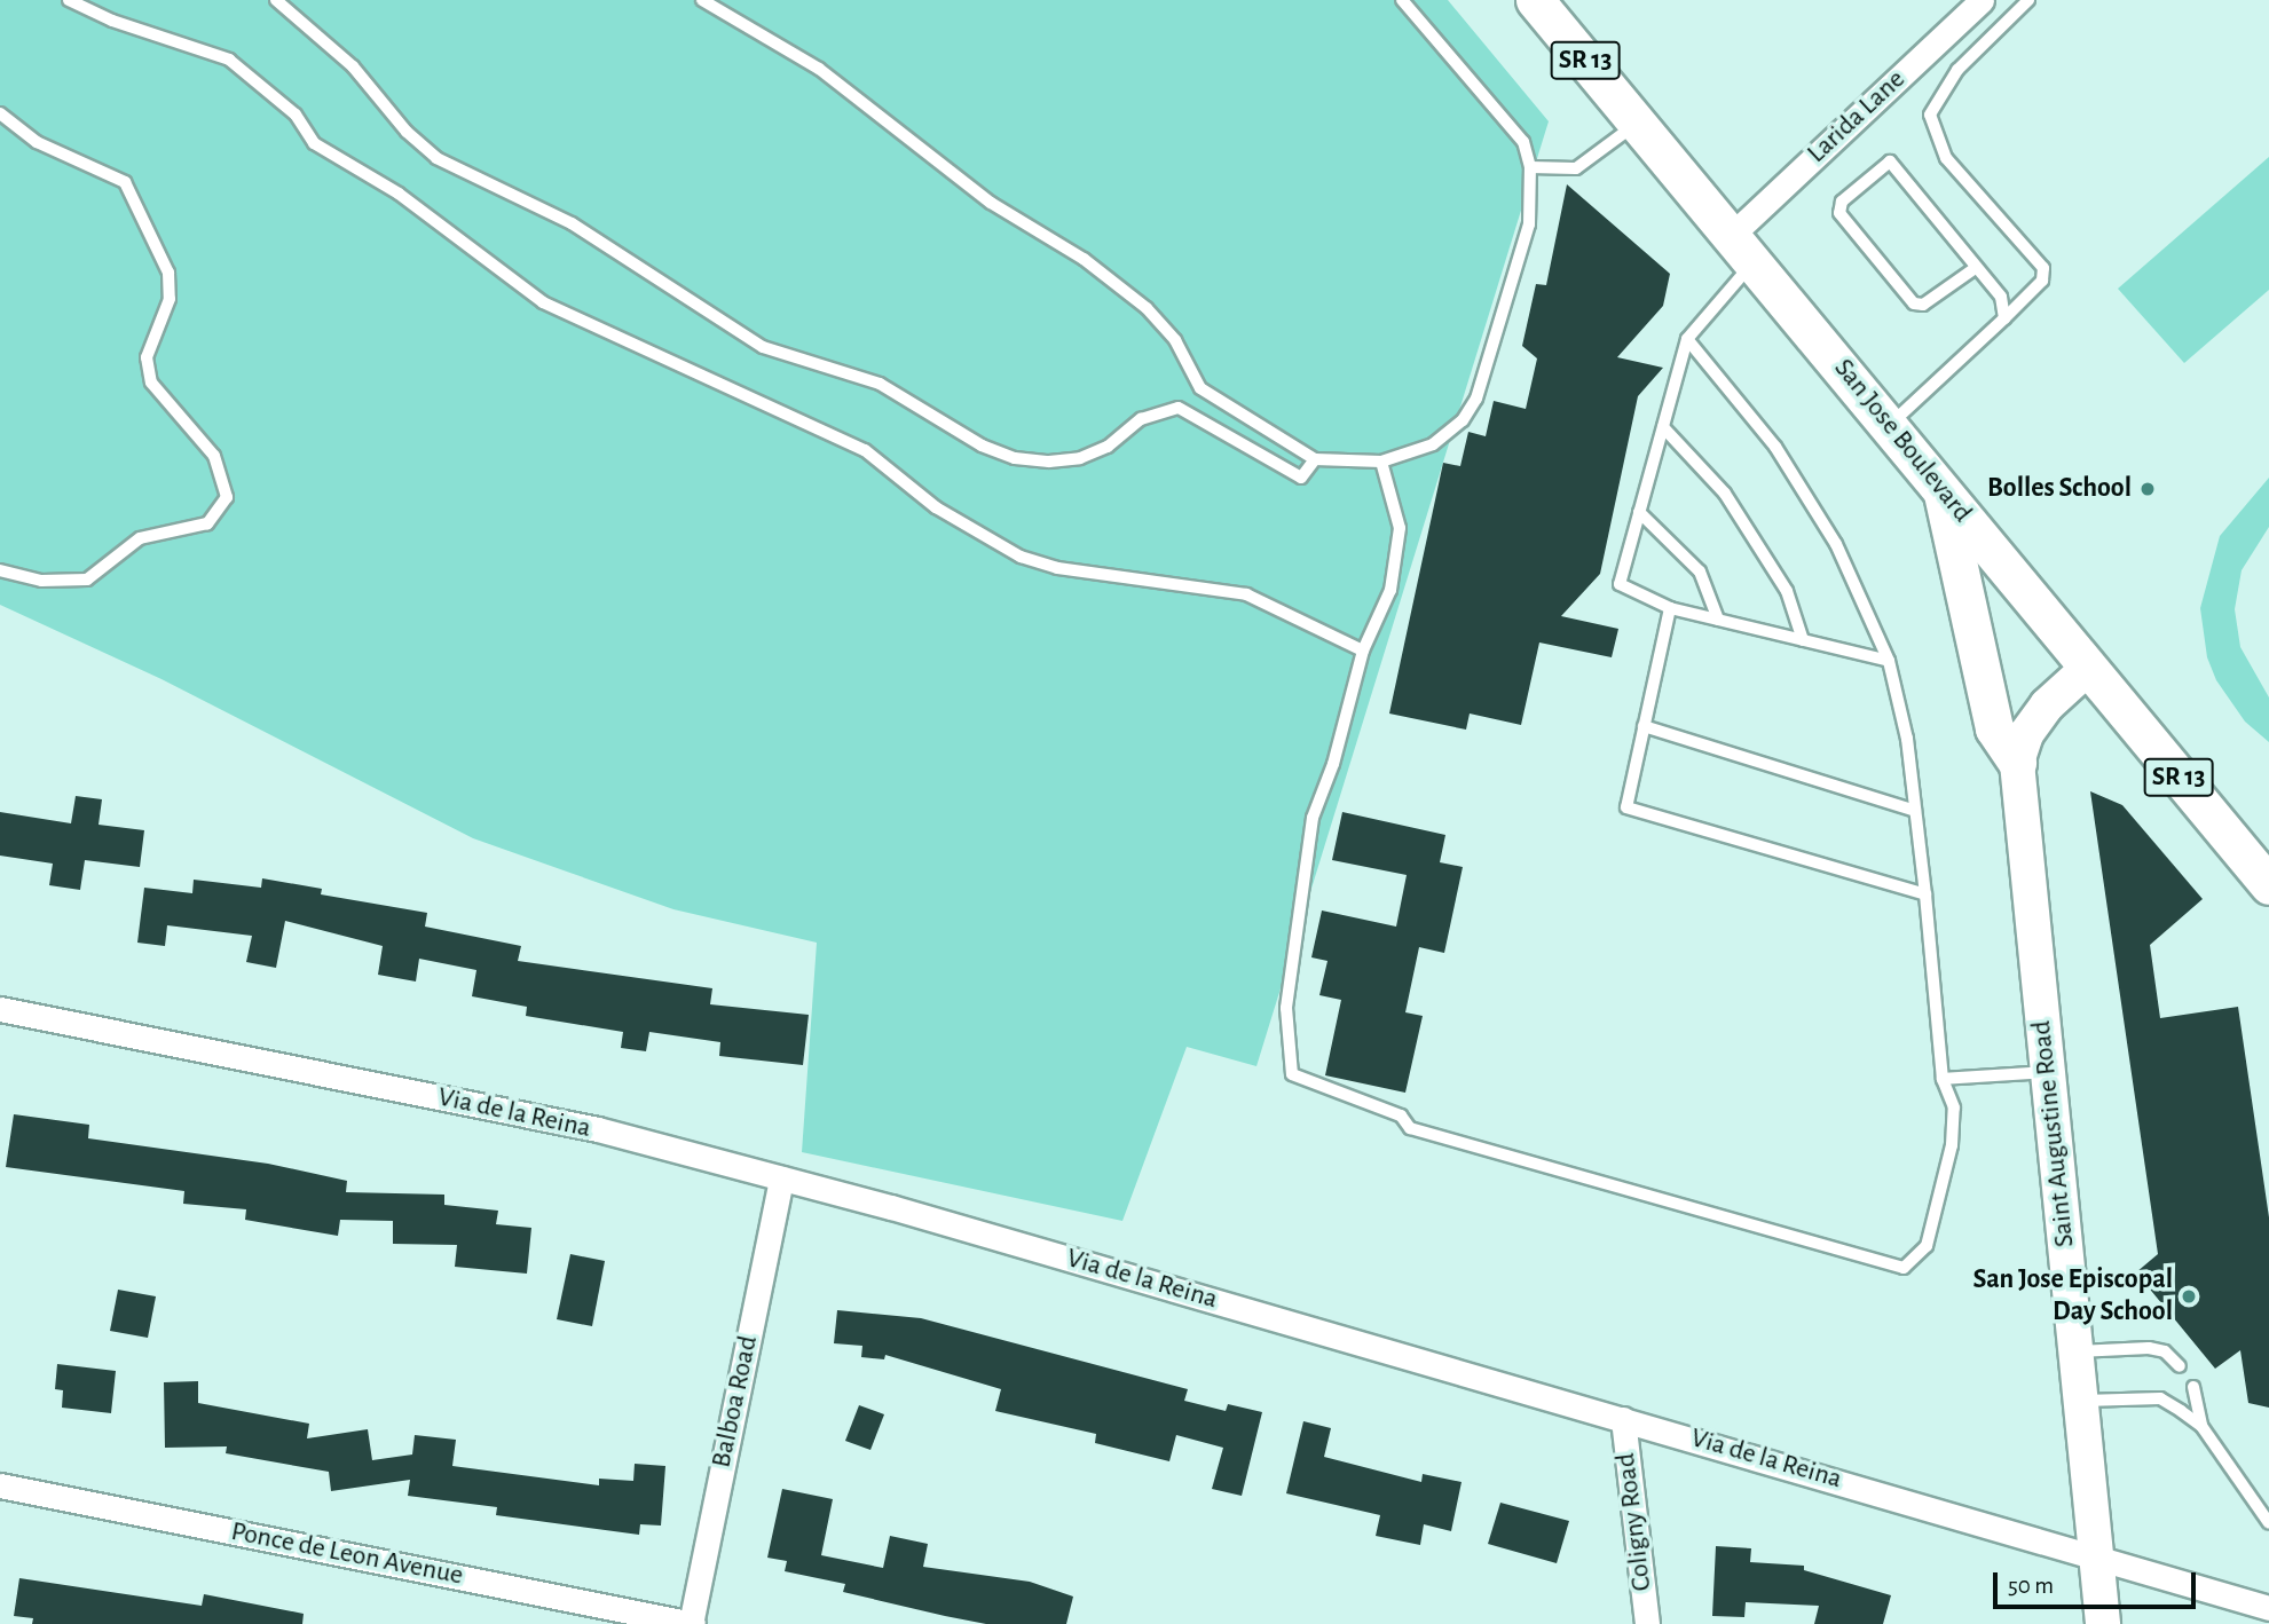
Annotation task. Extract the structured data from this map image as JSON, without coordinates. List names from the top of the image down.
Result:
{
  "streets": {
    "main road": ["SR 13", "San Jose Boulevard", "Saint Augustine Road"],
    "street": [
      "Larida Lane",
      "Via de la Reina",
      "Balboa Road",
      "Coligny Road",
      "Ponce de Leon Avenue"
    ]
  },
  "crossings": [
    ["Larida Lane", "San Jose Boulevard"],
    ["San Jose Boulevard", "Saint Augustine Road"],
    ["Via de la Reina", "Saint Augustine Road"],
    ["Via de la Reina", "Balboa Road"],
    ["Via de la Reina", "Coligny Road"],
    ["Balboa Road", "Ponce de Leon Avenue"]
  ],
  "places": ["Bolles School", "San Jose Episcopal Day School"],
  "scale_bar": "50 m"
}
